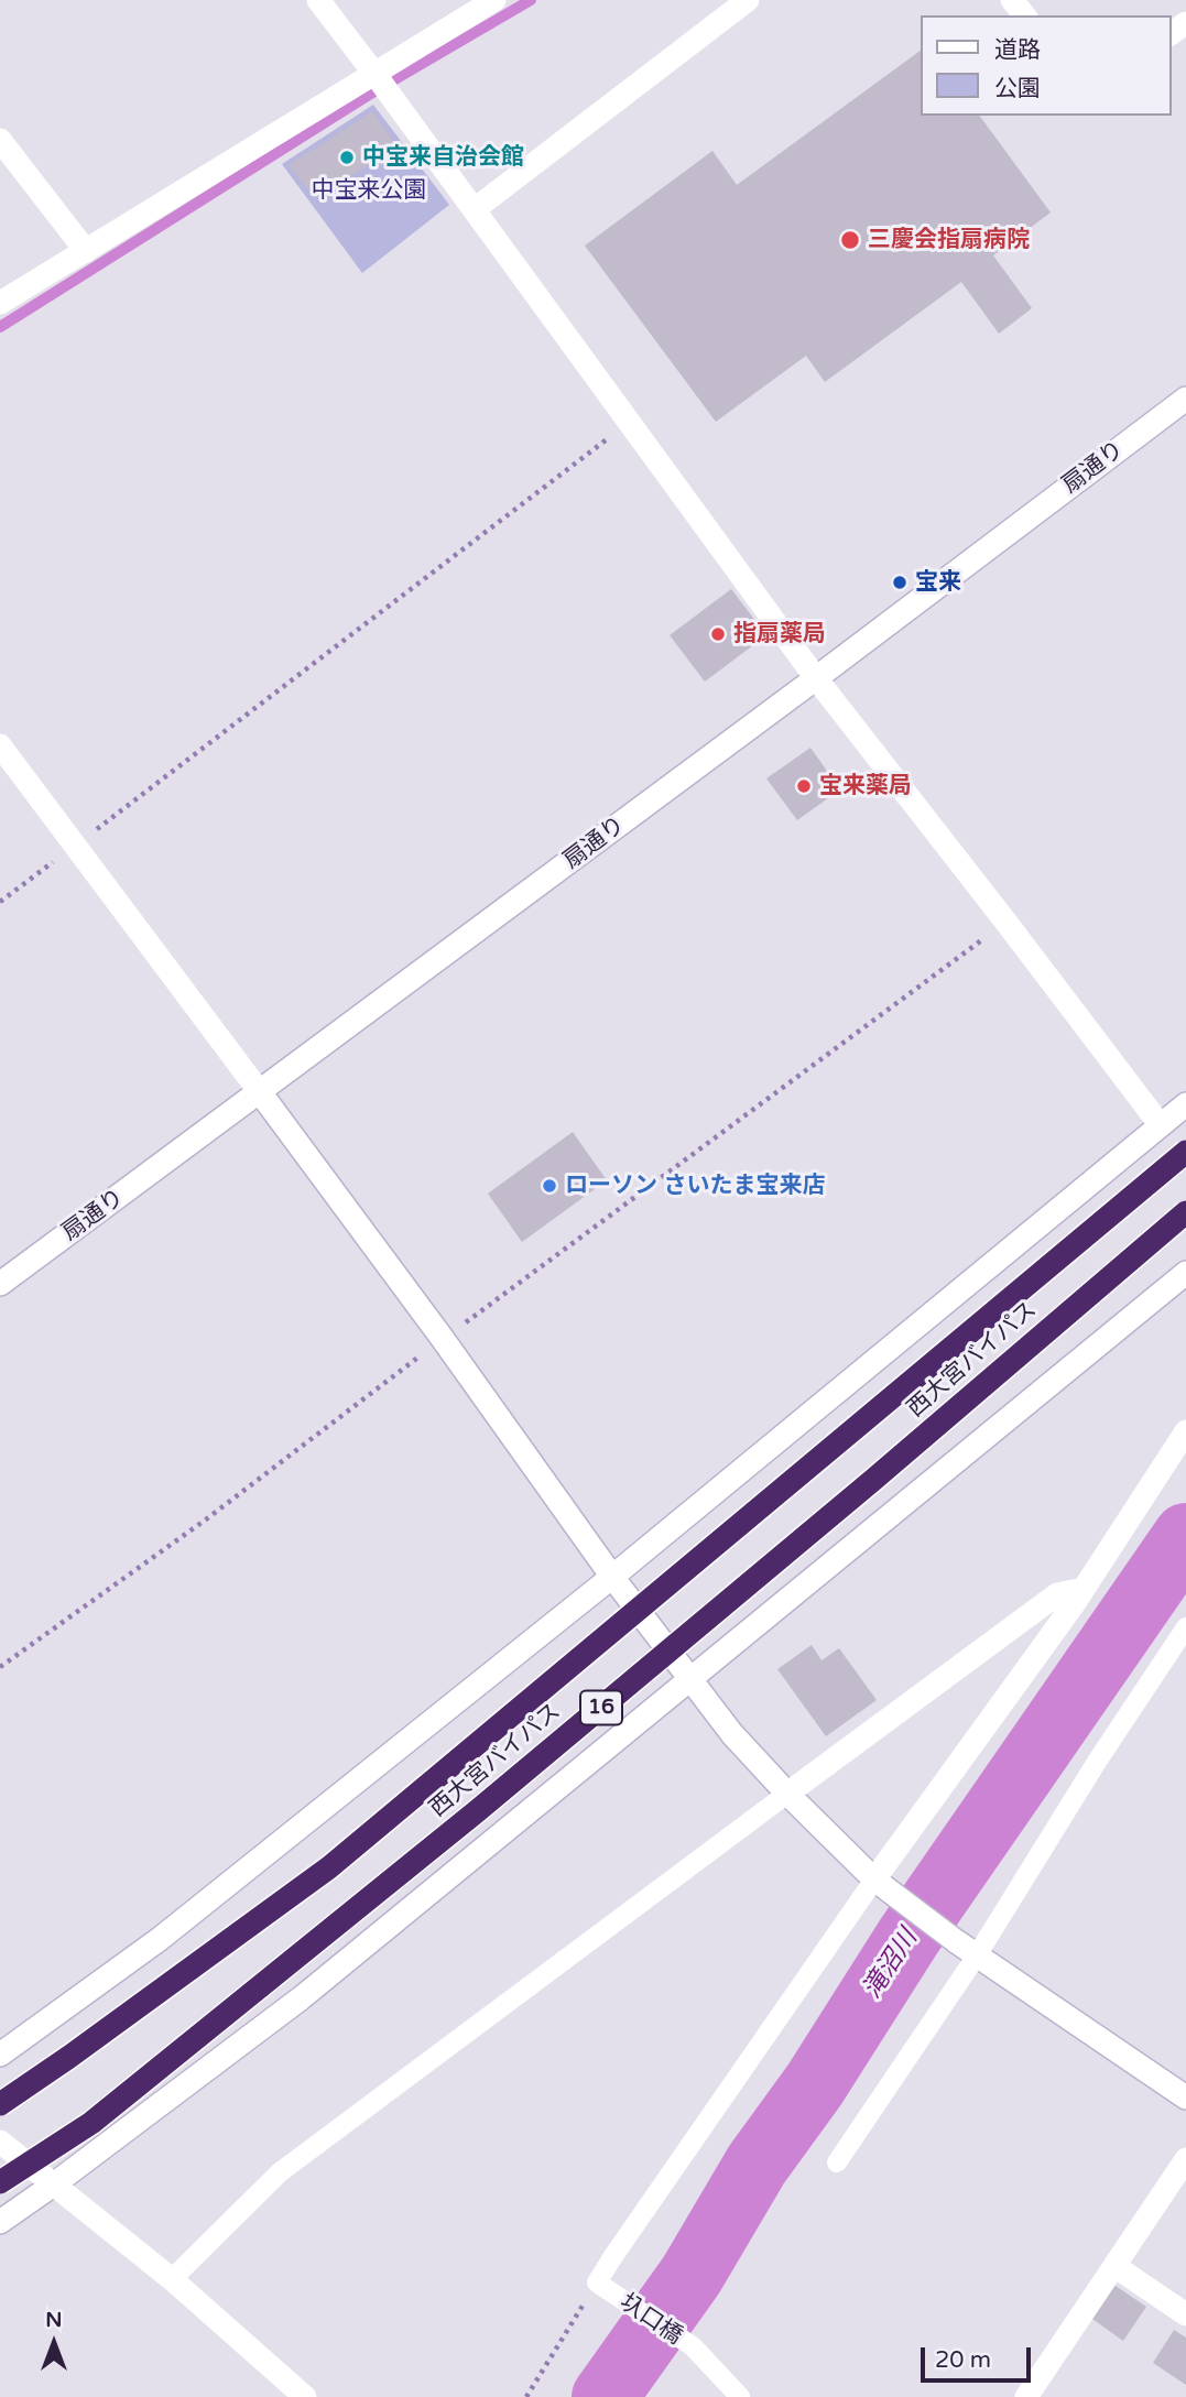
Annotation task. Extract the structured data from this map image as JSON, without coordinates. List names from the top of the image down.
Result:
{
  "streets": {
    "highway": ["西大宮バイパス", "16"],
    "street": ["扇通り"],
    "lane": ["圦口橋"]
  },
  "water": ["滝沼川"],
  "parks": ["中宝来公園"],
  "places": [
    "中宝来自治会館",
    "三慶会指扇病院",
    "宝来",
    "指扇薬局",
    "宝来薬局",
    "ローソン さいたま宝来店"
  ],
  "legend": ["道路", "公園"],
  "scale_bar": "20 m",
  "north": "top"
}
